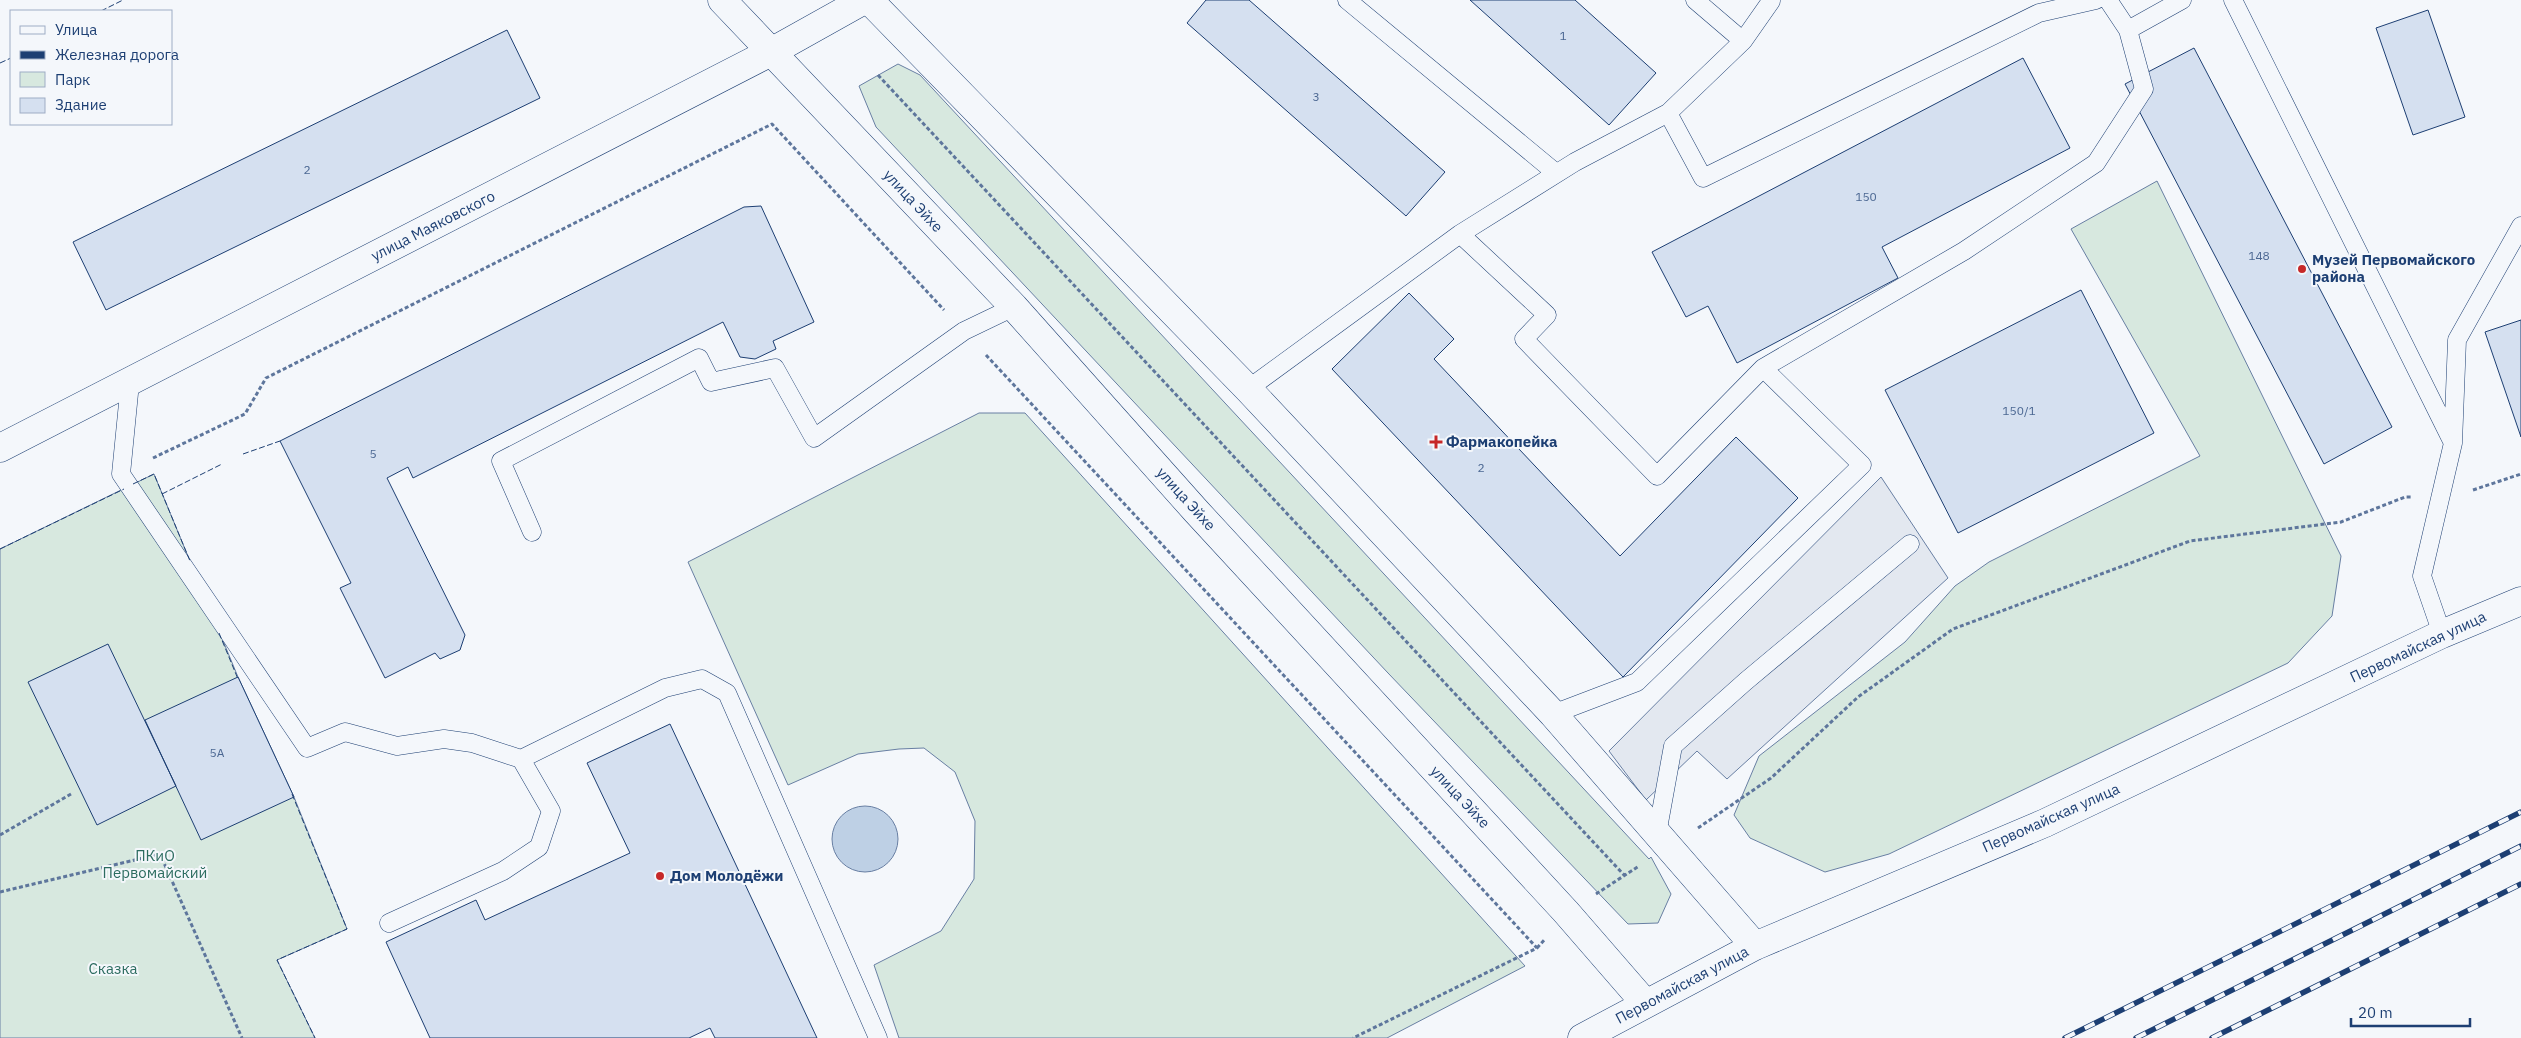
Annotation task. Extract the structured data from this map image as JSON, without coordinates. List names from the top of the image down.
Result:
{
  "streets": {
    "main road": ["улица Эйхе", "улица Маяковского", "Первомайская улица"]
  },
  "crossings": [
    ["улица Эйхе", "улица Маяковского"],
    ["улица Эйхе", "Первомайская улица"]
  ],
  "parks": ["ПКиО Первомайский", "Сказка"],
  "places": {
    "other": ["Музей Первомайского района", "Дом Молодёжи"],
    "health": ["Фармакопейка"]
  },
  "house_numbers": [
    "1",
    "3",
    "2",
    "150",
    "148",
    "150/1",
    "5",
    "2",
    "5А"
  ],
  "legend": [
    "Улица",
    "Железная дорога",
    "Парк",
    "Здание"
  ],
  "scale_bar": "20 m"
}
